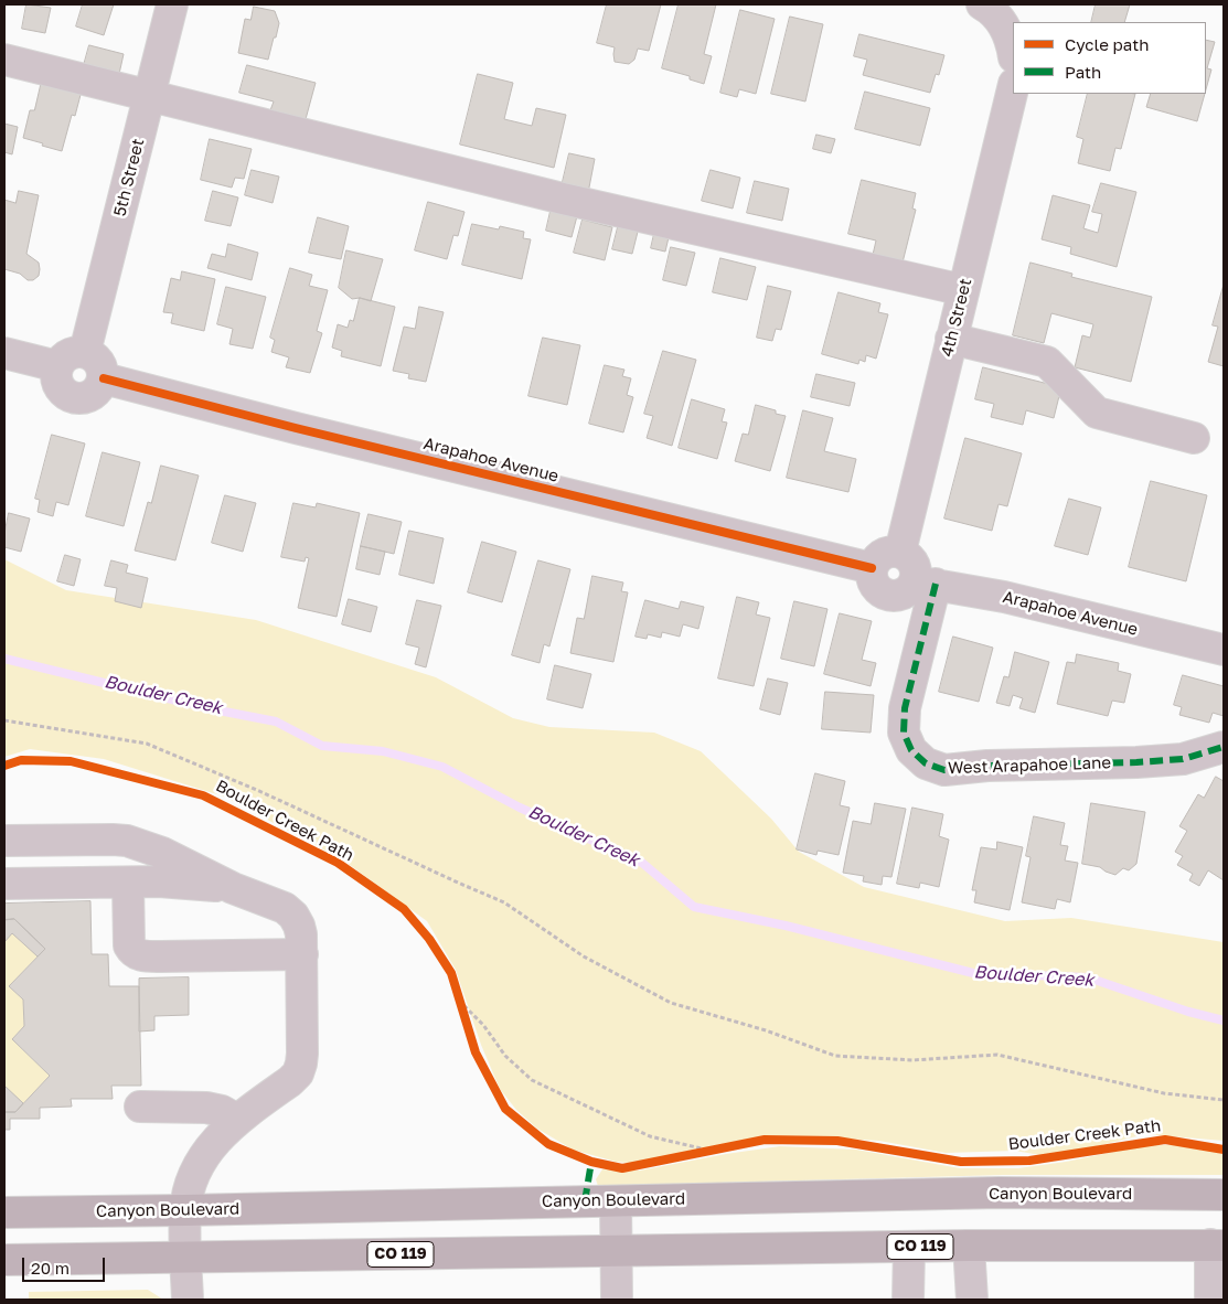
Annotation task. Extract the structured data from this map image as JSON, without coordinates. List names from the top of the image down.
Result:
{
  "streets": {
    "main road": ["Canyon Boulevard", "CO 119"],
    "street": [
      "5th Street",
      "4th Street",
      "Arapahoe Avenue",
      "West Arapahoe Lane"
    ],
    "cycle path": ["Boulder Creek Path"]
  },
  "crossings": [
    ["5th Street", "Arapahoe Avenue"],
    ["4th Street", "Arapahoe Avenue"],
    ["4th Street", "West Arapahoe Lane"],
    ["Arapahoe Avenue", "West Arapahoe Lane"]
  ],
  "water": ["Boulder Creek"],
  "legend": ["Cycle path", "Path"],
  "scale_bar": "20 m"
}
